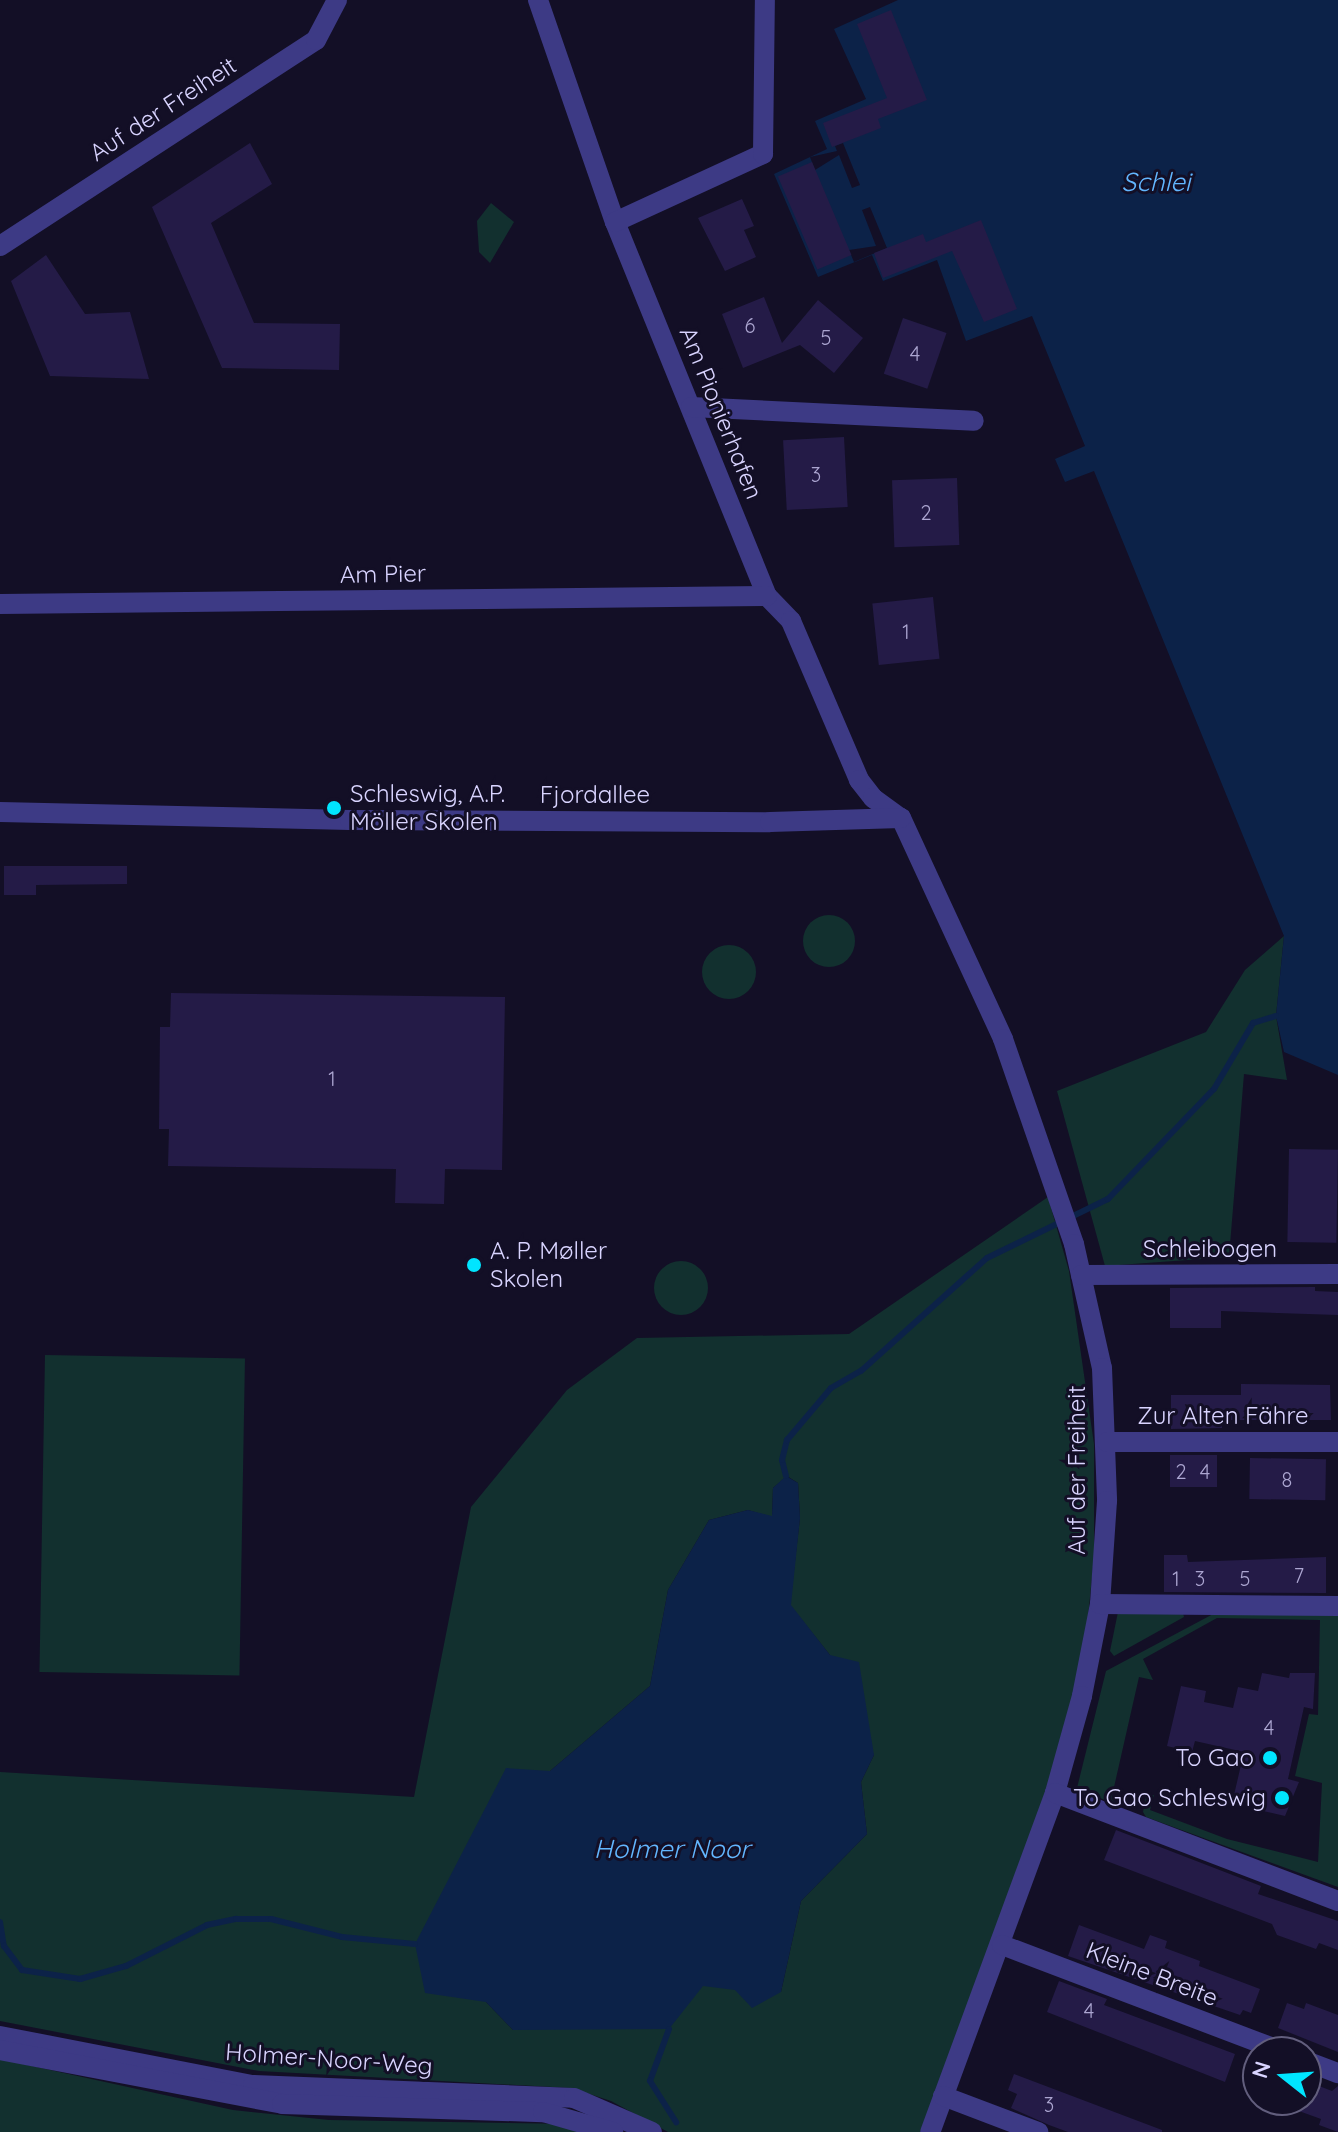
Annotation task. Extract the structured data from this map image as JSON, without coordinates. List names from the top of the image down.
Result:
{
  "streets": {
    "street": [
      "Auf der Freiheit",
      "Am Pionierhafen",
      "Am Pier",
      "Fjordallee",
      "Schleibogen",
      "Zur Alten Fähre",
      "Kleine Breite",
      "Holmer-Noor-Weg"
    ]
  },
  "crossings": [
    ["Auf der Freiheit", "Am Pionierhafen"],
    ["Auf der Freiheit", "Fjordallee"],
    ["Auf der Freiheit", "Schleibogen"],
    ["Auf der Freiheit", "Zur Alten Fähre"],
    ["Auf der Freiheit", "Kleine Breite"],
    ["Am Pionierhafen", "Am Pier"],
    ["Am Pionierhafen", "Fjordallee"]
  ],
  "water": ["Schlei", "Holmer Noor"],
  "places": [
    "Schleswig, A.P. Möller Skolen",
    "A. P. Møller Skolen",
    "To Gao",
    "To Gao Schleswig"
  ],
  "house_numbers": [
    "6",
    "5",
    "4",
    "3",
    "2",
    "1",
    "1",
    "2",
    "4",
    "8",
    "7",
    "1",
    "3",
    "5",
    "4",
    "4",
    "3"
  ],
  "north": "left"
}
